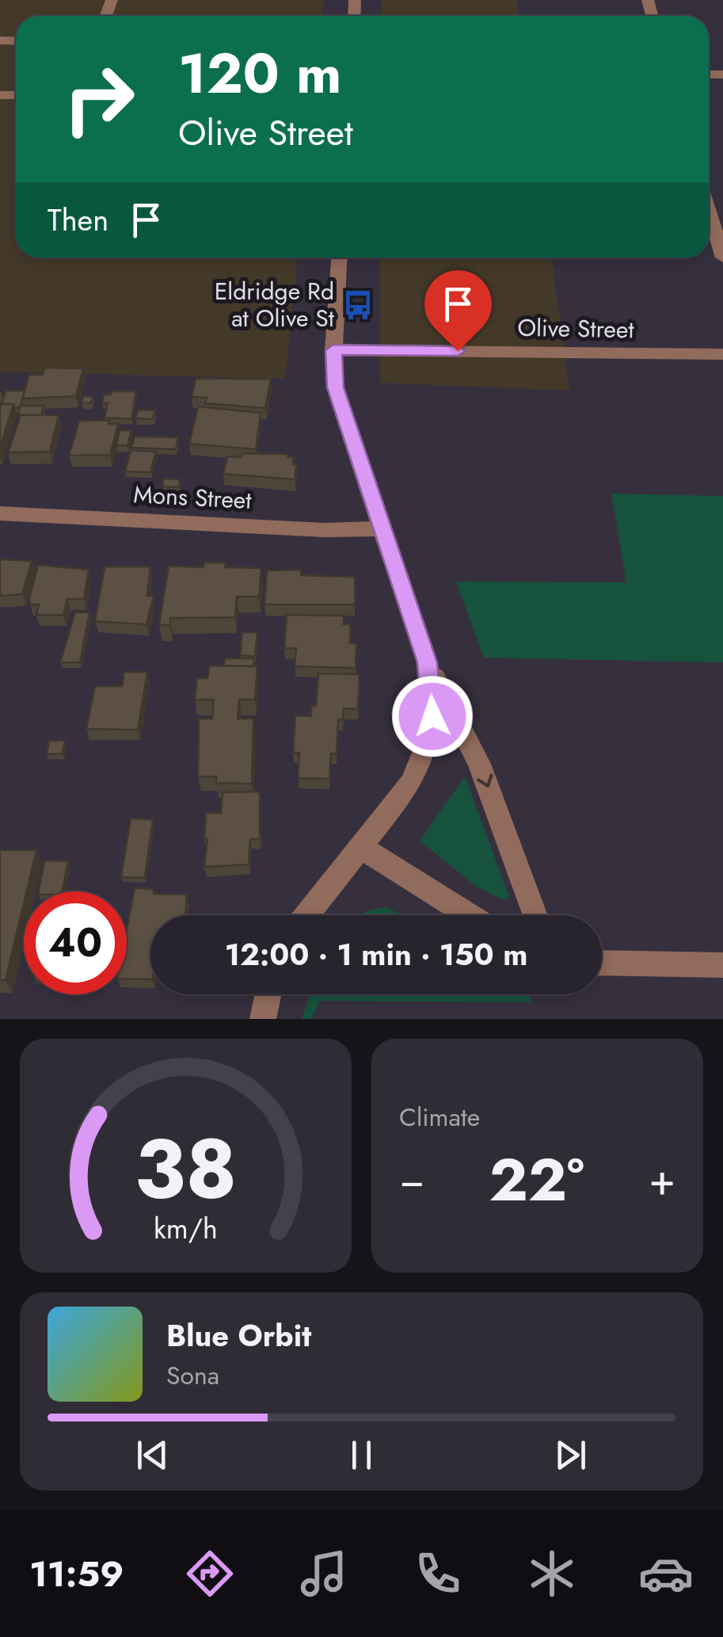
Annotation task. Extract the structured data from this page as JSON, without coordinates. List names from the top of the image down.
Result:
{
  "streets": {
    "street": ["Olive Street", "Mons Street"]
  },
  "places": {
    "bus stop": ["Eldridge Rd at Olive St"]
  },
  "page": {
    "turn": ["120 m", "Olive Street"],
    "then": "Then",
    "limit": "40",
    "trip": "12:00 · 1 min · 150 m",
    "tile": "Climate",
    "heat": ["−", "22°", "+"],
    "song": ["Blue Orbit", "Sona"],
    "tabs": "11:59",
    "gauge": ["38", "km/h"]
  }
}
